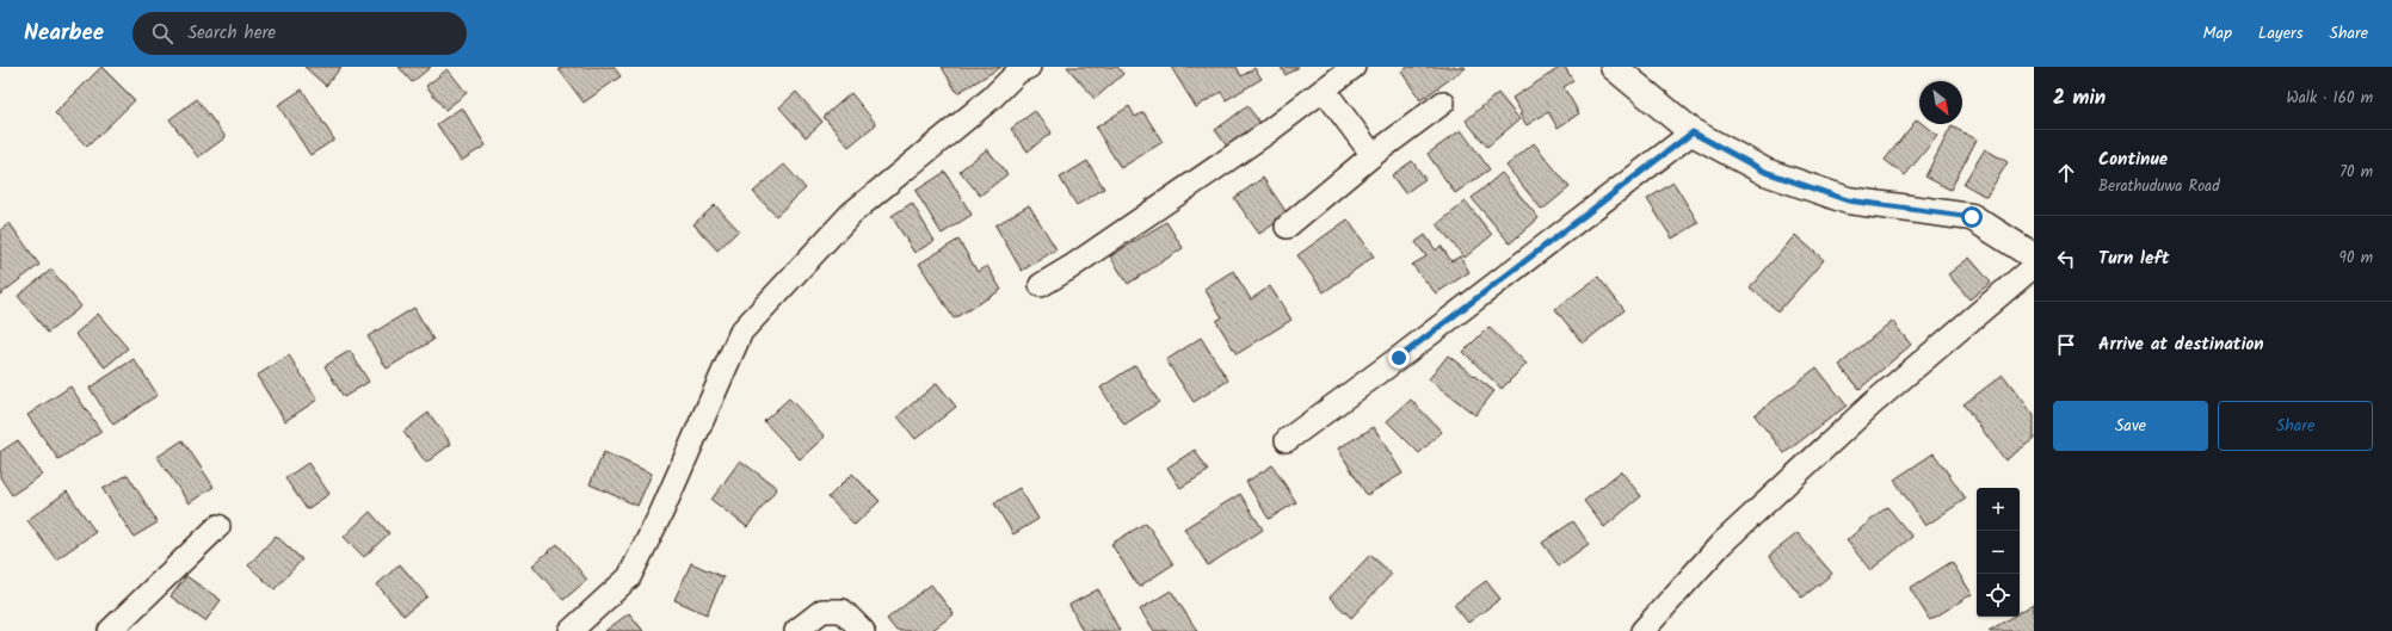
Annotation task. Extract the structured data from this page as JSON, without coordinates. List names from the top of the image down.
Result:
{
  "north": "bottom right",
  "page": {
    "header": "Nearbee",
    "search": "Search here",
    "nav": ["Map", "Layers", "Share"],
    "heading": ["2 min", "Walk · 160 m"],
    "list": [
      ["Continue", "Berathuduwa Road", "70 m"],
      ["Turn left", "90 m"],
      "Arrive at destination"
    ],
    "buttons": ["Save", "Share"],
    "map_buttons": ["+", "−"]
  }
}
